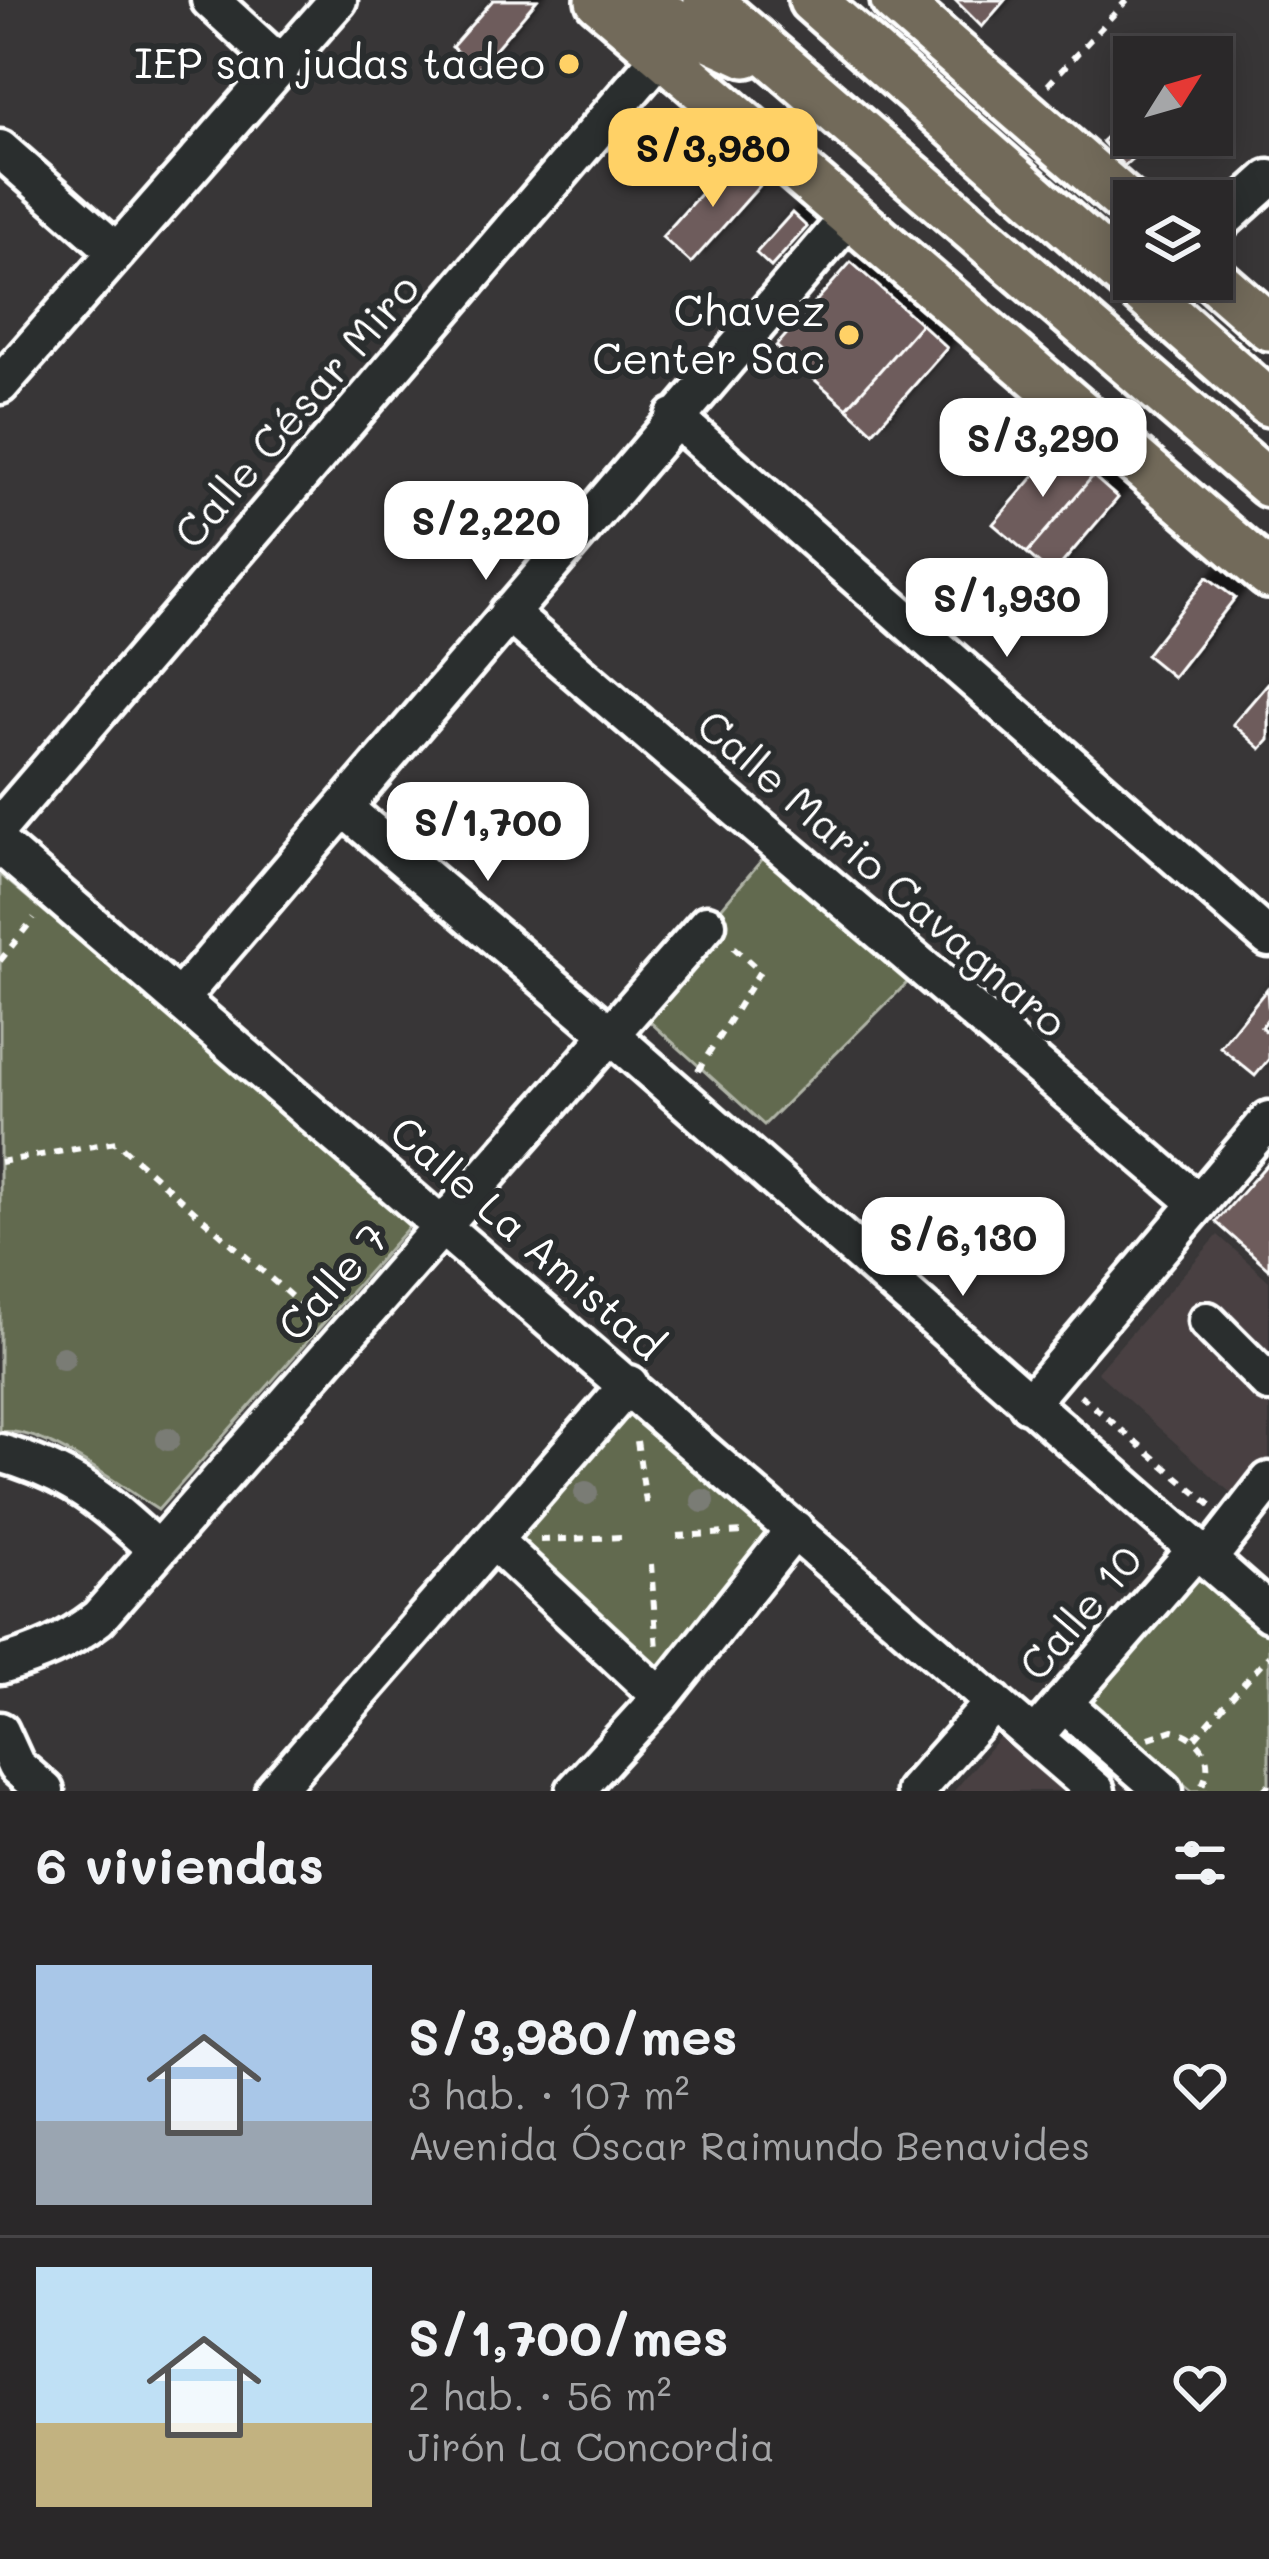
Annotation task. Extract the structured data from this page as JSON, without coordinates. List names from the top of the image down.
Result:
{
  "streets": {
    "street": [
      "Calle César Miro",
      "Calle Mario Cavagnaro",
      "Calle La Amistad",
      "Calle 7",
      "Calle 10"
    ]
  },
  "crossings": [
    ["Calle La Amistad", "Calle 7"],
    ["Calle La Amistad", "Calle 10"]
  ],
  "places": ["IEP san judas tadeo", "Chavez Center Sac"],
  "north": "top right",
  "page": {
    "price": [
      "S/3,980",
      "S/3,290",
      "S/2,220",
      "S/1,930",
      "S/1,700",
      "S/6,130"
    ],
    "heading": "6 viviendas",
    "list": [
      {
        "name": "S/3,980/mes",
        "note": "3 hab. · 107 m² · Avenida Óscar Raimundo Benavides"
      },
      {
        "name": "S/1,700/mes",
        "note": "2 hab. · 56 m² · Jirón La Concordia"
      }
    ]
  }
}
